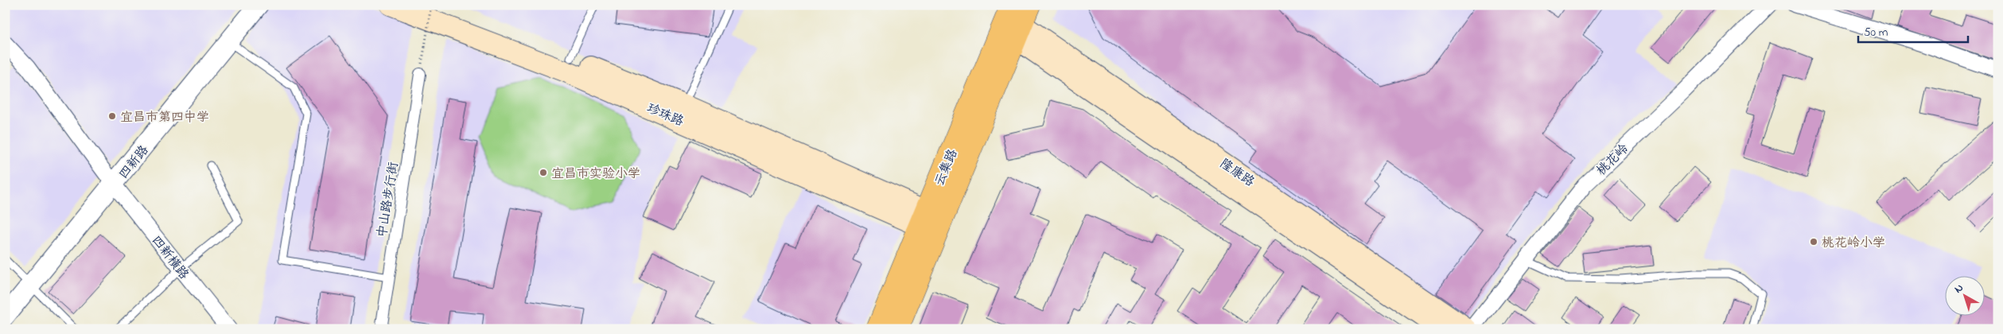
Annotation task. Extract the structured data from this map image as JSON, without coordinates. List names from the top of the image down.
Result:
{
  "streets": {
    "main road": ["珍珠路", "云集路", "隆康路"],
    "street": [
      "桃花岭",
      "四新路",
      "中山路步行街",
      "四新横路"
    ]
  },
  "crossings": [
    ["珍珠路", "云集路"],
    ["四新路", "四新横路"],
    ["云集路", "隆康路"]
  ],
  "places": ["宜昌市第四中学", "宜昌市实验小学", "桃花岭小学"],
  "scale_bar": "50 m",
  "north": "top left"
}
